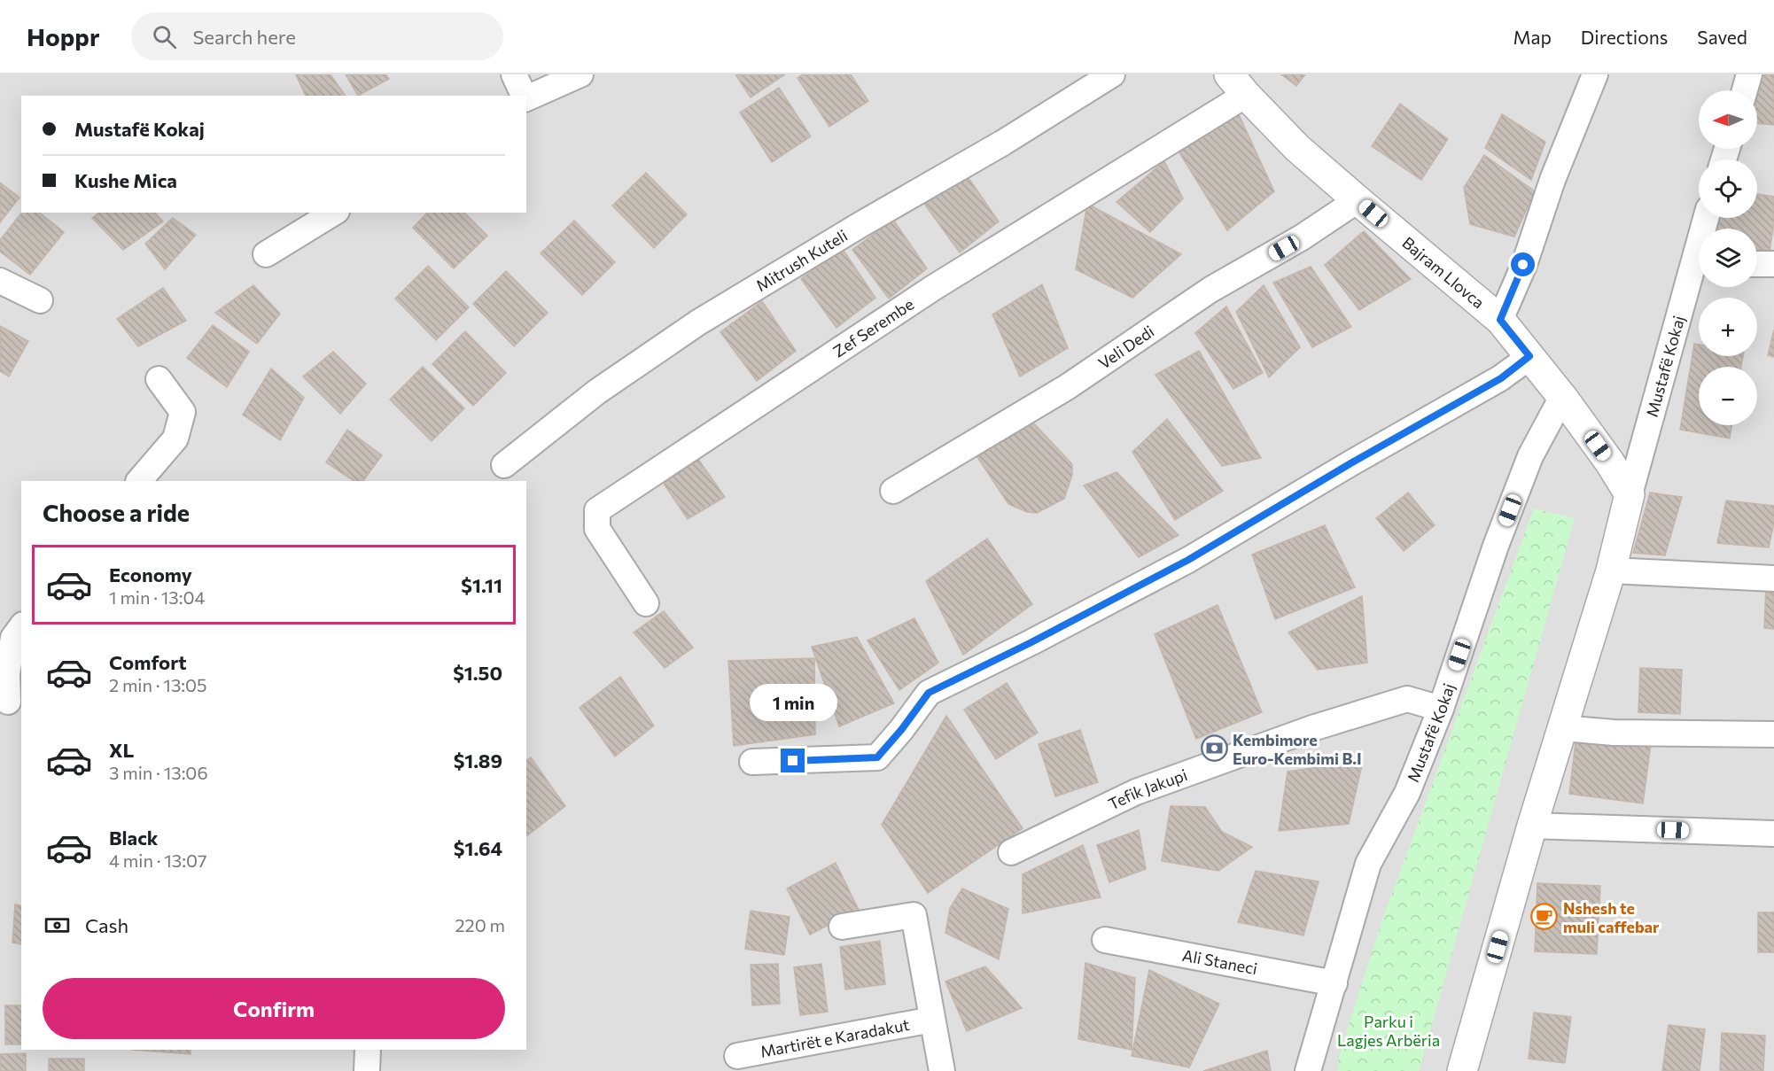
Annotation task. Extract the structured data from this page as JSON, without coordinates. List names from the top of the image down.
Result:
{
  "streets": {
    "street": [
      "Mitrush Kuteli",
      "Bajram Llovca",
      "Zef Serembe",
      "Veli Dedi",
      "Mustafë Kokaj",
      "Tefik Jakupi",
      "Ali Staneci",
      "Martirët e Karadakut"
    ]
  },
  "crossings": [
    ["Bajram Llovca", "Zef Serembe"],
    ["Bajram Llovca", "Veli Dedi"],
    ["Bajram Llovca", "Mustafë Kokaj"],
    ["Mustafë Kokaj", "Tefik Jakupi"],
    ["Mustafë Kokaj", "Ali Staneci"]
  ],
  "parks": ["Parku i Lagjes Arbëria"],
  "places": {
    "bank": ["Kembimore Euro-Kembimi B.I"],
    "cafe": ["Nshesh te muli caffebar"]
  },
  "north": "left",
  "page": {
    "header": "Hoppr",
    "search": "Search here",
    "nav": ["Map", "Directions", "Saved"],
    "map_buttons": ["+", "−"],
    "banner": ["Mustafë Kokaj", "Kushe Mica"],
    "heading": "Choose a ride",
    "list": [
      {
        "name": "Economy",
        "note": "1 min · 13:04",
        "value": "$1.11"
      },
      {
        "name": "Comfort",
        "note": "2 min · 13:05",
        "value": "$1.50"
      },
      {
        "name": "XL",
        "note": "3 min · 13:06",
        "value": "$1.89"
      },
      {
        "name": "Black",
        "note": "4 min · 13:07",
        "value": "$1.64"
      }
    ],
    "bubble": "1 min",
    "pay": ["Cash", "220 m"],
    "buttons": "Confirm"
  }
}
